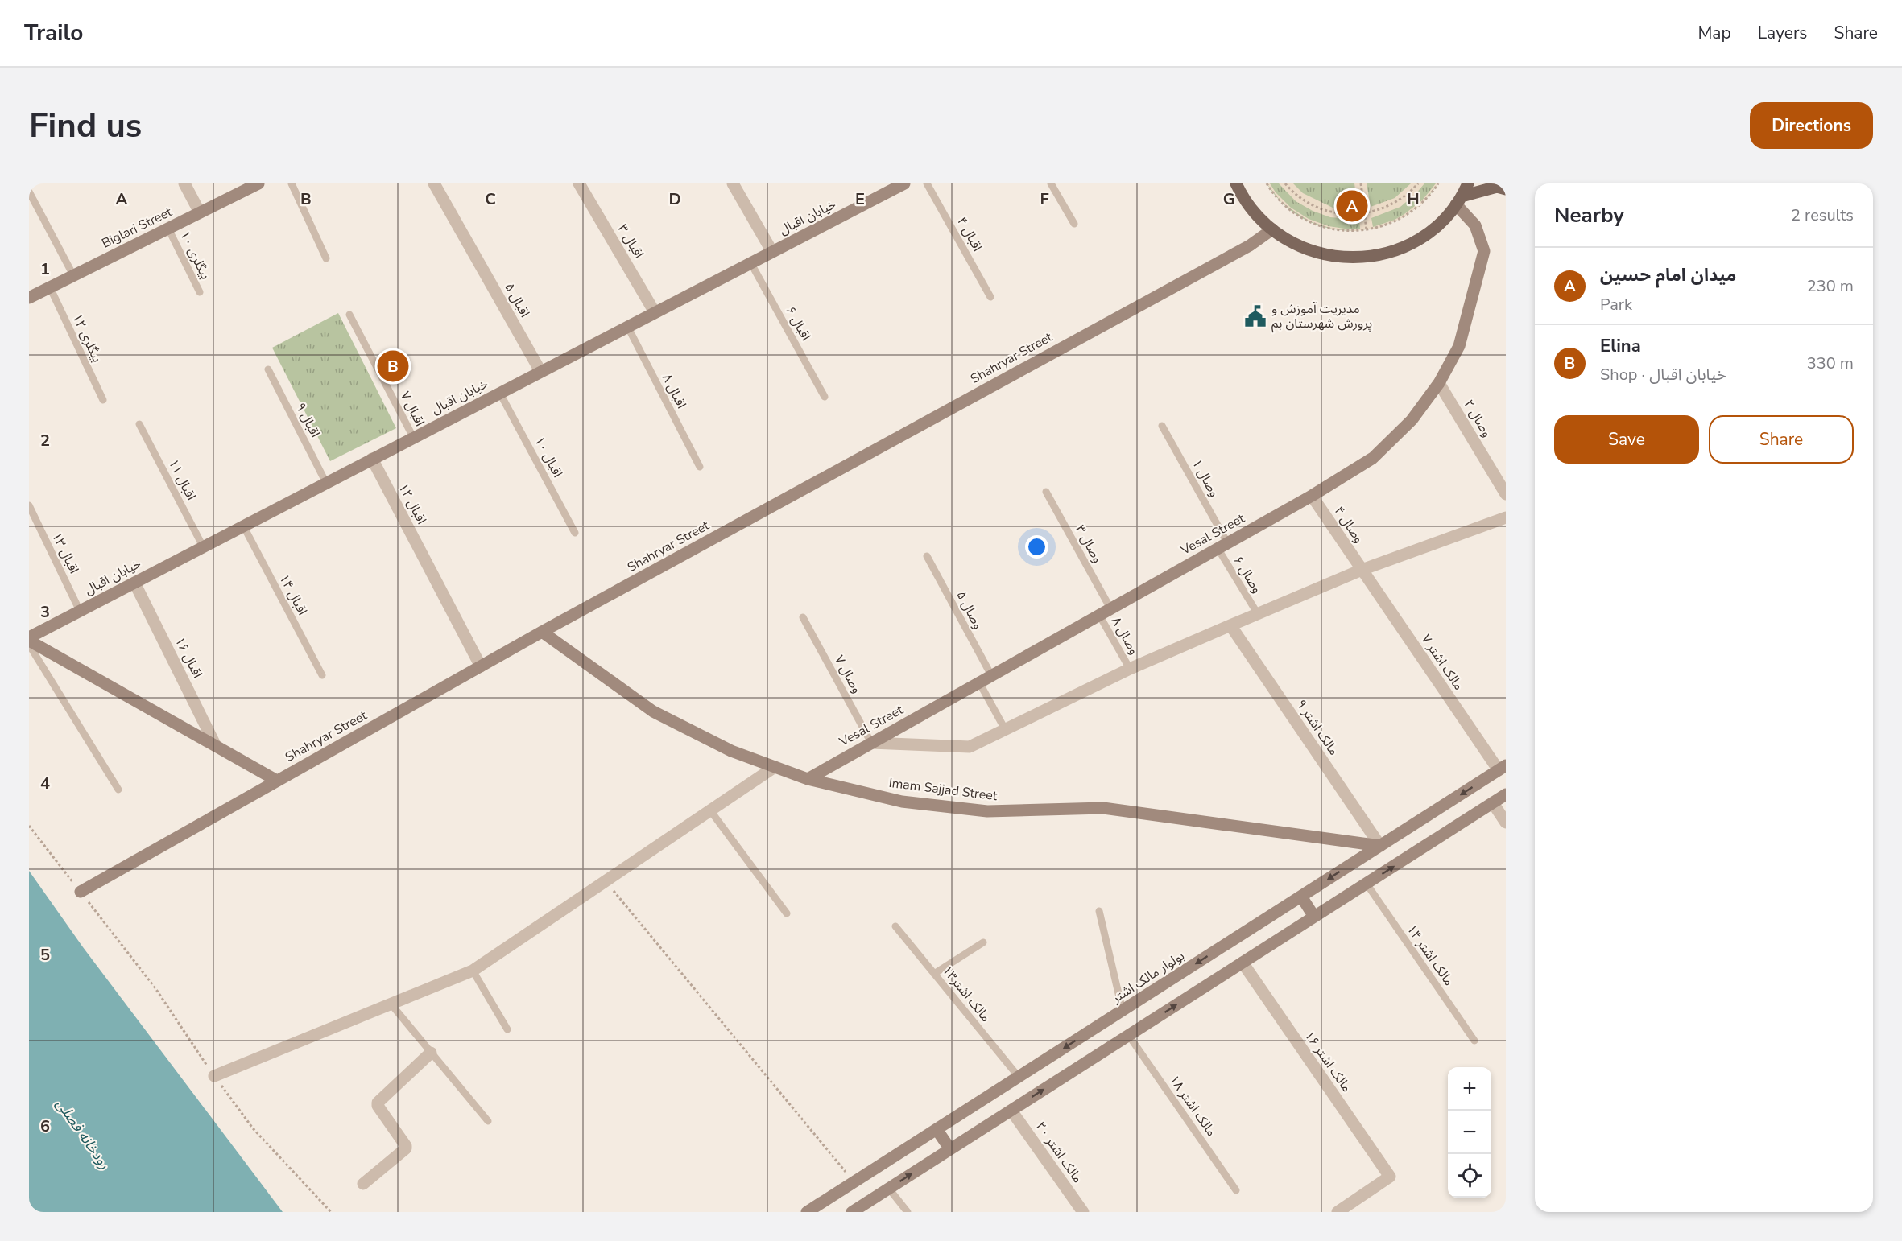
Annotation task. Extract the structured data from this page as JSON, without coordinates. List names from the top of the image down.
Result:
{
  "streets": {
    "street": [
      "خیابان اقبال",
      "Biglari Street",
      "اقبال ۳",
      "اقبال ۵",
      "Shahryar Street",
      "وصال ۲",
      "اقبال ۱۲",
      "وصال ۴",
      "Vesal Street",
      "اقبال ۱۶",
      "مالک اشتر ۷",
      "مالک اشتر ۹",
      "Imam Sajjad Street",
      "بولوار مالک اشتر",
      "مالک اشتر ۱۶",
      "مالک اشتر ۲۰"
    ],
    "lane": [
      "اقبال ۴",
      "بیگلری ۱۰",
      "اقبال ۶",
      "بیگلری ۱۲",
      "اقبال ۸",
      "اقبال ۷",
      "اقبال ۹",
      "اقبال ۱۰",
      "وصال ۱",
      "اقبال ۱۱",
      "وصال ۳",
      "اقبال ۱۳",
      "وصال ۶",
      "اقبال ۱۴",
      "وصال ۵",
      "وصال ۸",
      "وصال ۷",
      "مالک اشتر ۱۴",
      "مالک اشتر۱۳",
      "مالک اشتر ۱۸"
    ]
  },
  "crossings": [
    ["خیابان اقبال", "اقبال ۳"],
    ["خیابان اقبال", "اقبال ۵"],
    ["خیابان اقبال", "اقبال ۶"],
    ["خیابان اقبال", "اقبال ۸"],
    ["خیابان اقبال", "اقبال ۷"],
    ["خیابان اقبال", "اقبال ۹"],
    ["خیابان اقبال", "اقبال ۱۰"],
    ["خیابان اقبال", "اقبال ۱۱"],
    ["خیابان اقبال", "اقبال ۱۲"],
    ["خیابان اقبال", "اقبال ۱۳"],
    ["خیابان اقبال", "اقبال ۱۴"],
    ["خیابان اقبال", "اقبال ۱۶"],
    ["Biglari Street", "بیگلری ۱۰"],
    ["Biglari Street", "بیگلری ۱۲"],
    ["Shahryar Street", "اقبال ۱۲"],
    ["Shahryar Street", "Imam Sajjad Street"],
    ["وصال ۲", "Vesal Street"],
    ["وصال ۱", "Vesal Street"],
    ["وصال ۱", "وصال ۶"],
    ["وصال ۴", "Vesal Street"],
    ["وصال ۴", "مالک اشتر ۷"],
    ["Vesal Street", "وصال ۳"],
    ["Vesal Street", "وصال ۶"],
    ["Vesal Street", "وصال ۵"],
    ["Vesal Street", "وصال ۸"],
    ["Vesal Street", "وصال ۷"],
    ["Vesal Street", "Imam Sajjad Street"],
    ["مالک اشتر ۷", "بولوار مالک اشتر"],
    ["مالک اشتر ۹", "Imam Sajjad Street"],
    ["مالک اشتر ۹", "بولوار مالک اشتر"],
    ["Imam Sajjad Street", "بولوار مالک اشتر"],
    ["بولوار مالک اشتر", "مالک اشتر۱۳"]
  ],
  "water": ["رودخانه فصلی"],
  "places": {
    "public building": ["مدیریت آموزش و پرورش شهرستان بم"]
  },
  "page": {
    "header": "Trailo",
    "nav": ["Map", "Layers", "Share"],
    "buttons": [
      "Directions",
      ["Save", "Share"]
    ],
    "title": "Find us",
    "heading": ["Nearby", "2 results"],
    "pins": ["A", "B"],
    "list": [
      {
        "mark": "A",
        "name": "میدان امام حسین",
        "note": "Park",
        "value": "230 m"
      },
      {
        "mark": "B",
        "name": "Elina",
        "note": "Shop · خیابان اقبال",
        "value": "330 m"
      }
    ],
    "map_buttons": ["+", "−"]
  },
  "grid": {
    "columns": [
      "A",
      "B",
      "C",
      "D",
      "E",
      "F",
      "G",
      "H"
    ],
    "rows": [
      "1",
      "2",
      "3",
      "4",
      "5",
      "6"
    ]
  }
}
